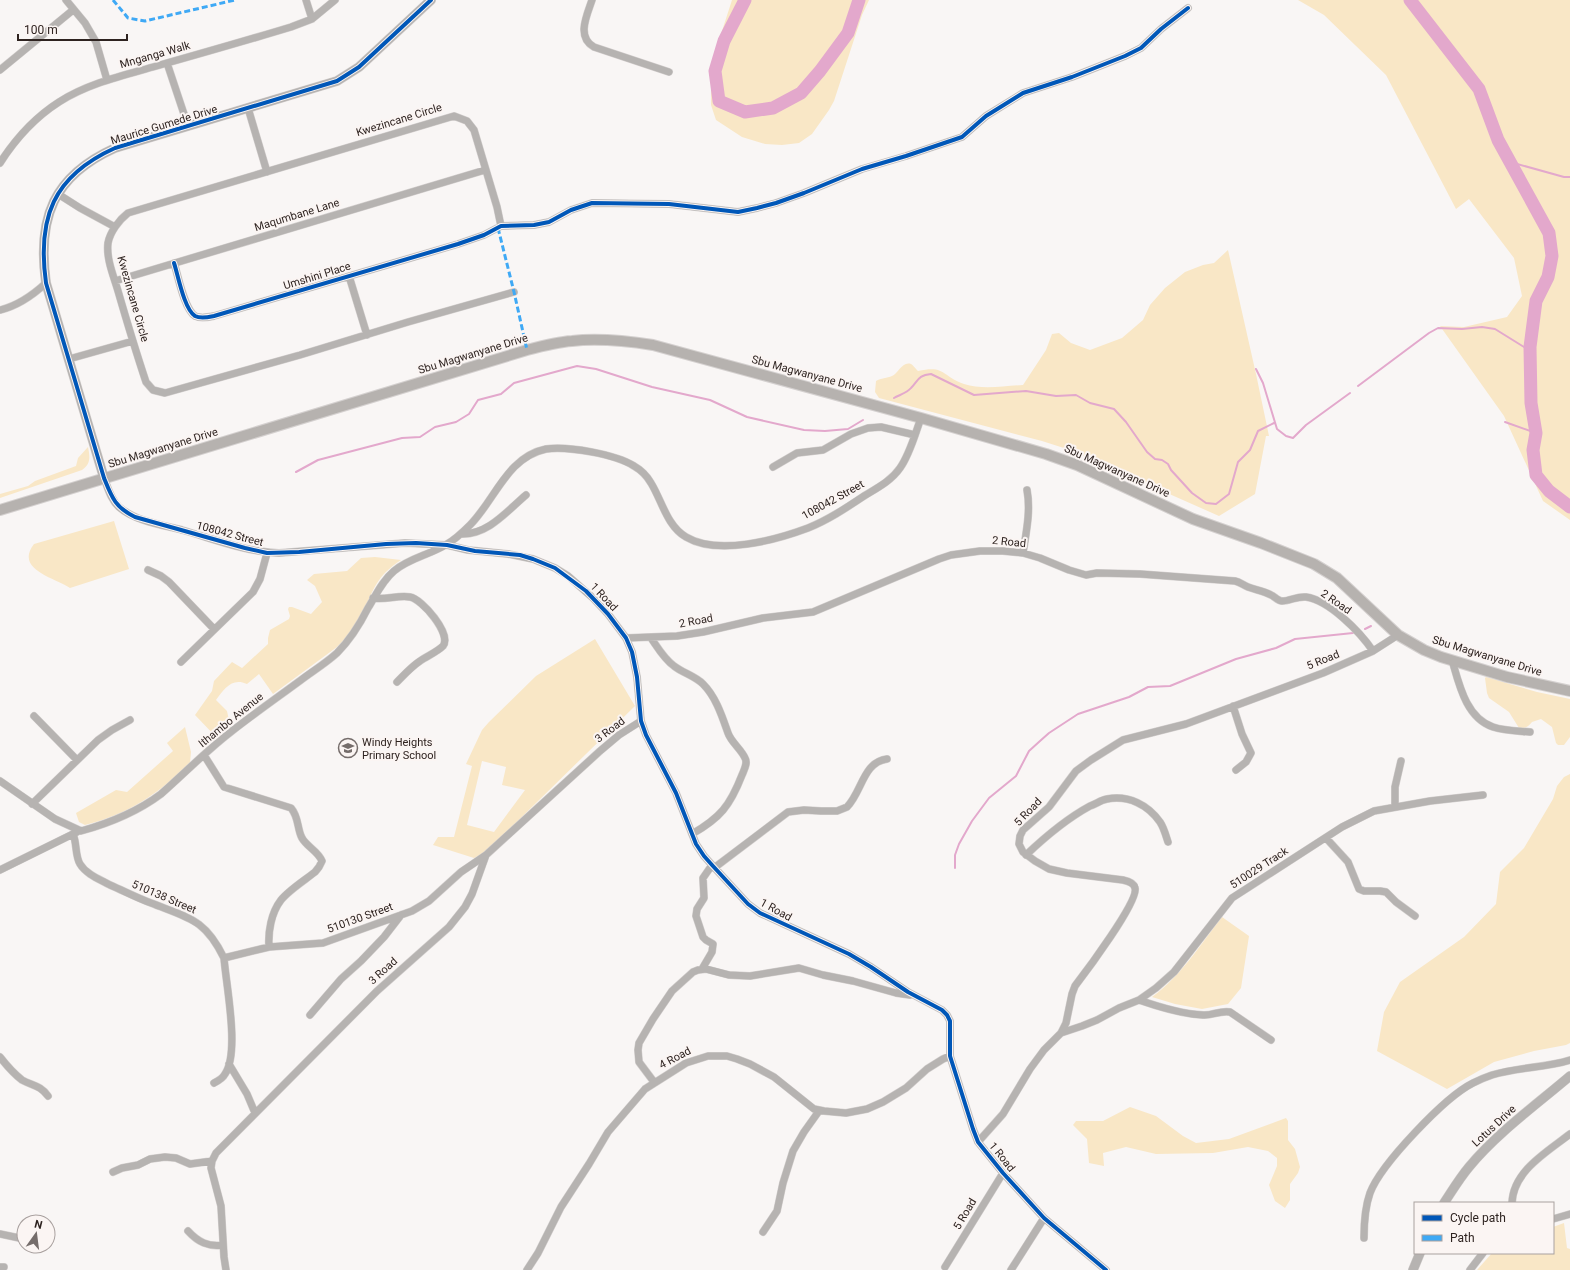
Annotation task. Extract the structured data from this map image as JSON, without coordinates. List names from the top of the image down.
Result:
{
  "streets": {
    "main road": ["Sbu Magwanyane Drive"],
    "street": [
      "Mnganga Walk",
      "Kwezincane Circle",
      "Maurice Gumede Drive",
      "Maqumbane Lane",
      "Umshini Place",
      "108042 Street",
      "2 Road",
      "1 Road",
      "5 Road",
      "Ithambo Avenue",
      "3 Road",
      "510029 Track",
      "510138 Street",
      "510130 Street",
      "4 Road",
      "Lotus Drive"
    ]
  },
  "crossings": [
    ["Kwezincane Circle", "Maqumbane Lane"],
    ["Kwezincane Circle", "Umshini Place"],
    ["Maurice Gumede Drive", "Sbu Magwanyane Drive"],
    ["Maurice Gumede Drive", "108042 Street"],
    ["Maqumbane Lane", "Umshini Place"],
    ["Sbu Magwanyane Drive", "108042 Street"],
    ["Sbu Magwanyane Drive", "5 Road"],
    ["108042 Street", "1 Road"],
    ["108042 Street", "Ithambo Avenue"],
    ["2 Road", "1 Road"],
    ["2 Road", "5 Road"],
    ["1 Road", "5 Road"],
    ["1 Road", "Ithambo Avenue"],
    ["1 Road", "3 Road"],
    ["1 Road", "4 Road"],
    ["Ithambo Avenue", "510138 Street"],
    ["3 Road", "510130 Street"],
    ["510138 Street", "510130 Street"]
  ],
  "places": {
    "school or university": ["Windy Heights Primary School"]
  },
  "legend": ["Cycle path", "Path"],
  "scale_bar": "100 m",
  "north": "top"
}
